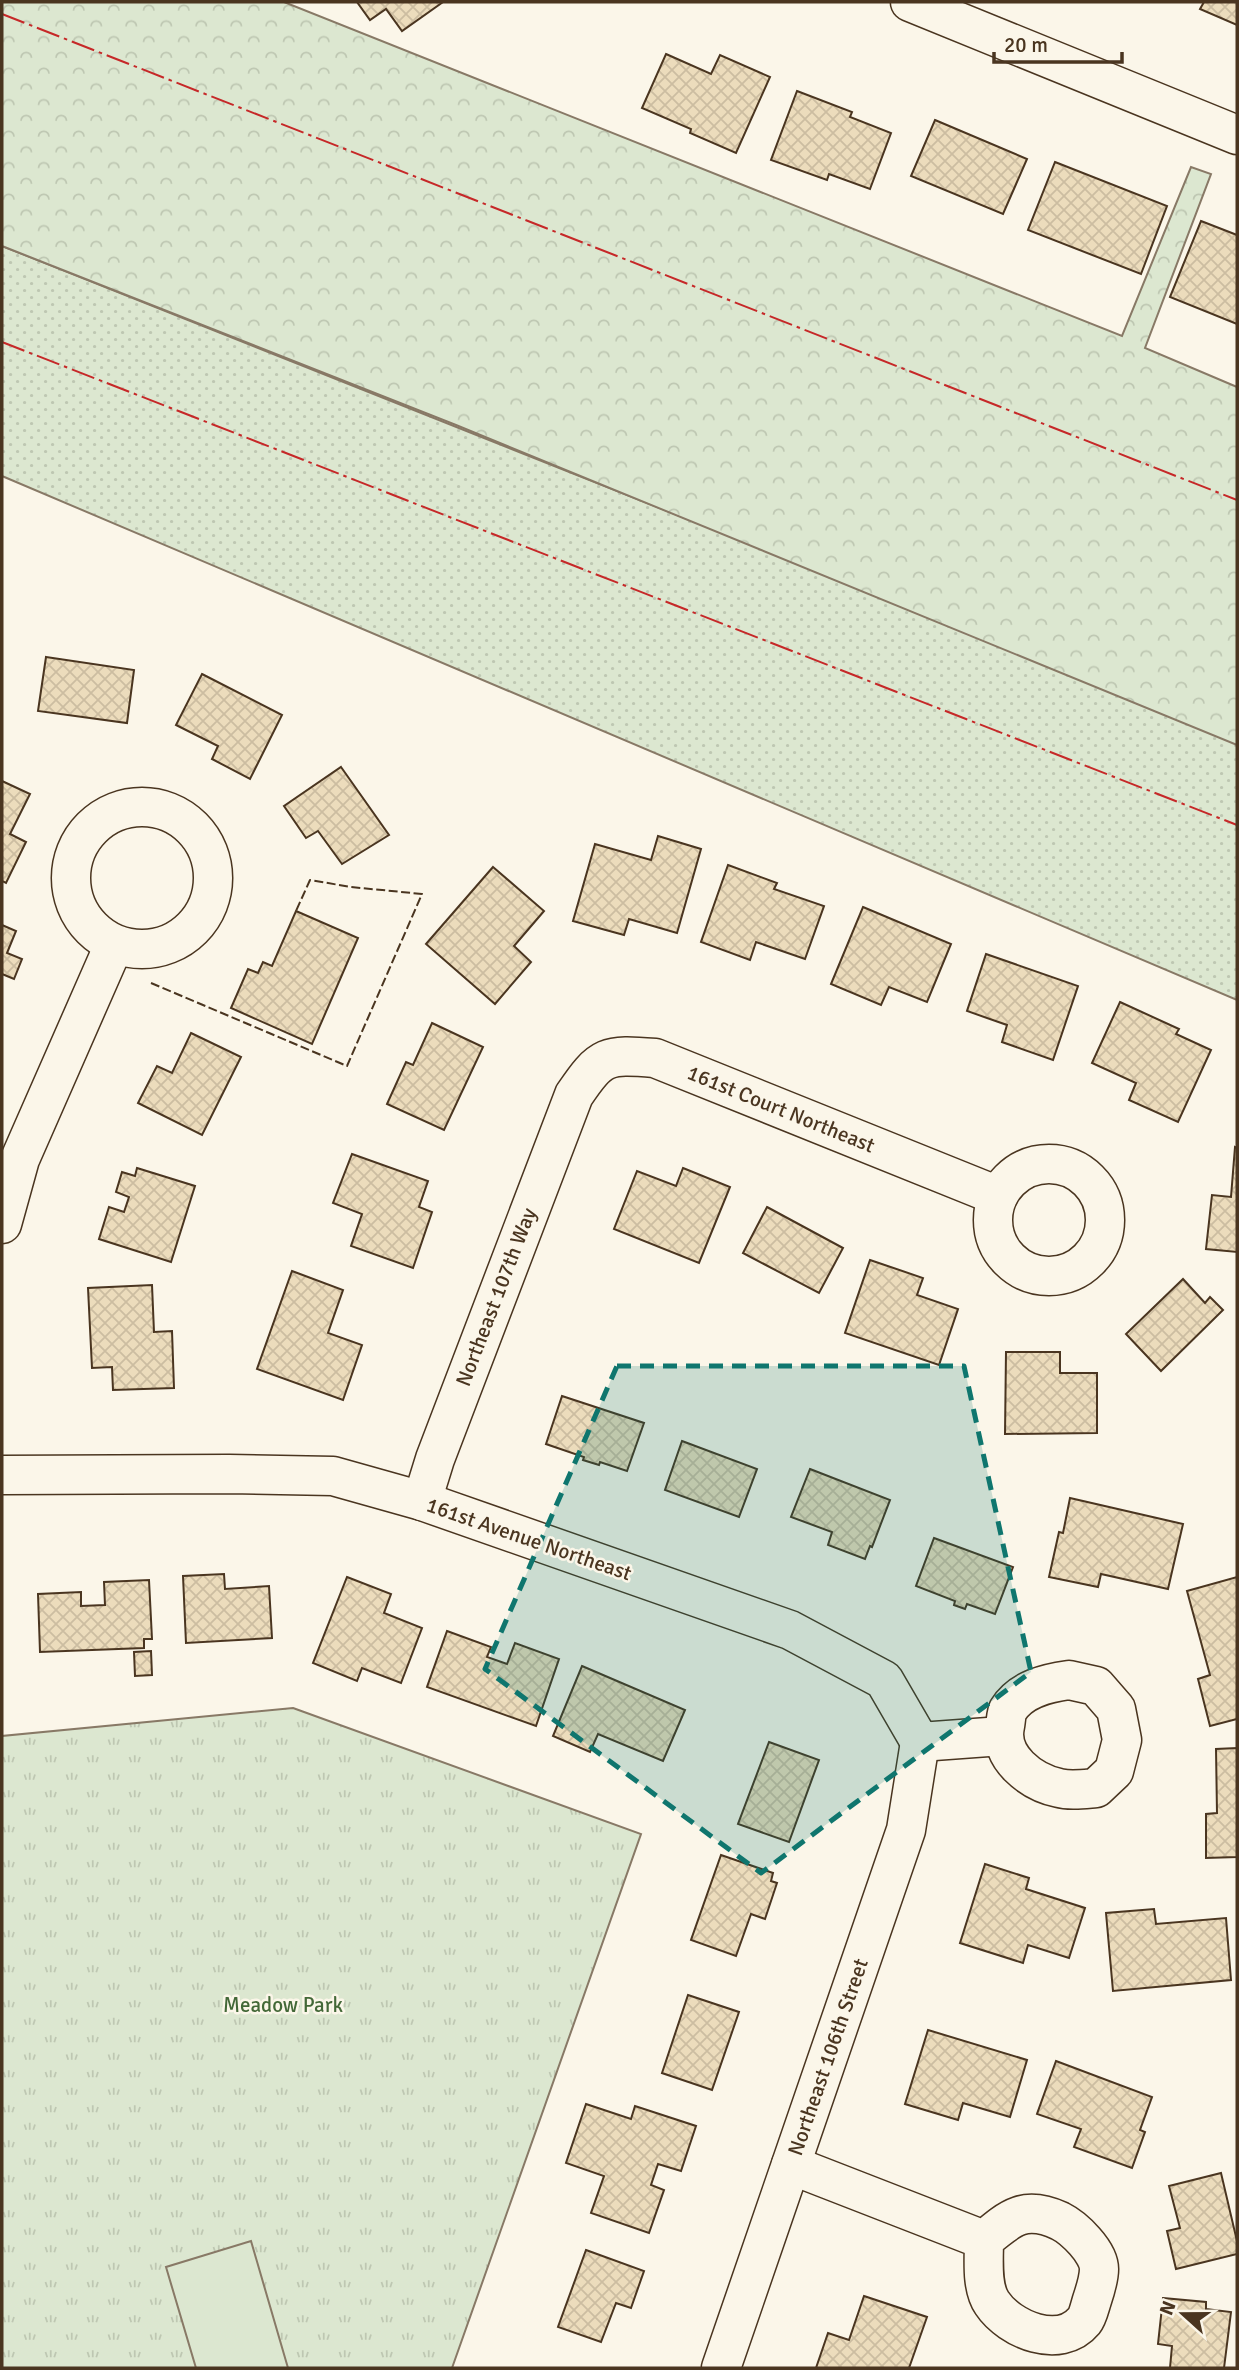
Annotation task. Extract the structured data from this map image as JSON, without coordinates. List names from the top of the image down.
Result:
{
  "streets": {
    "street": [
      "161st Court Northeast",
      "Northeast 107th Way",
      "161st Avenue Northeast",
      "Northeast 106th Street"
    ]
  },
  "crossings": [
    ["161st Court Northeast", "Northeast 107th Way"],
    ["Northeast 107th Way", "161st Avenue Northeast"],
    ["161st Avenue Northeast", "Northeast 106th Street"]
  ],
  "parks": ["Meadow Park"],
  "scale_bar": "20 m",
  "north": "left"
}
